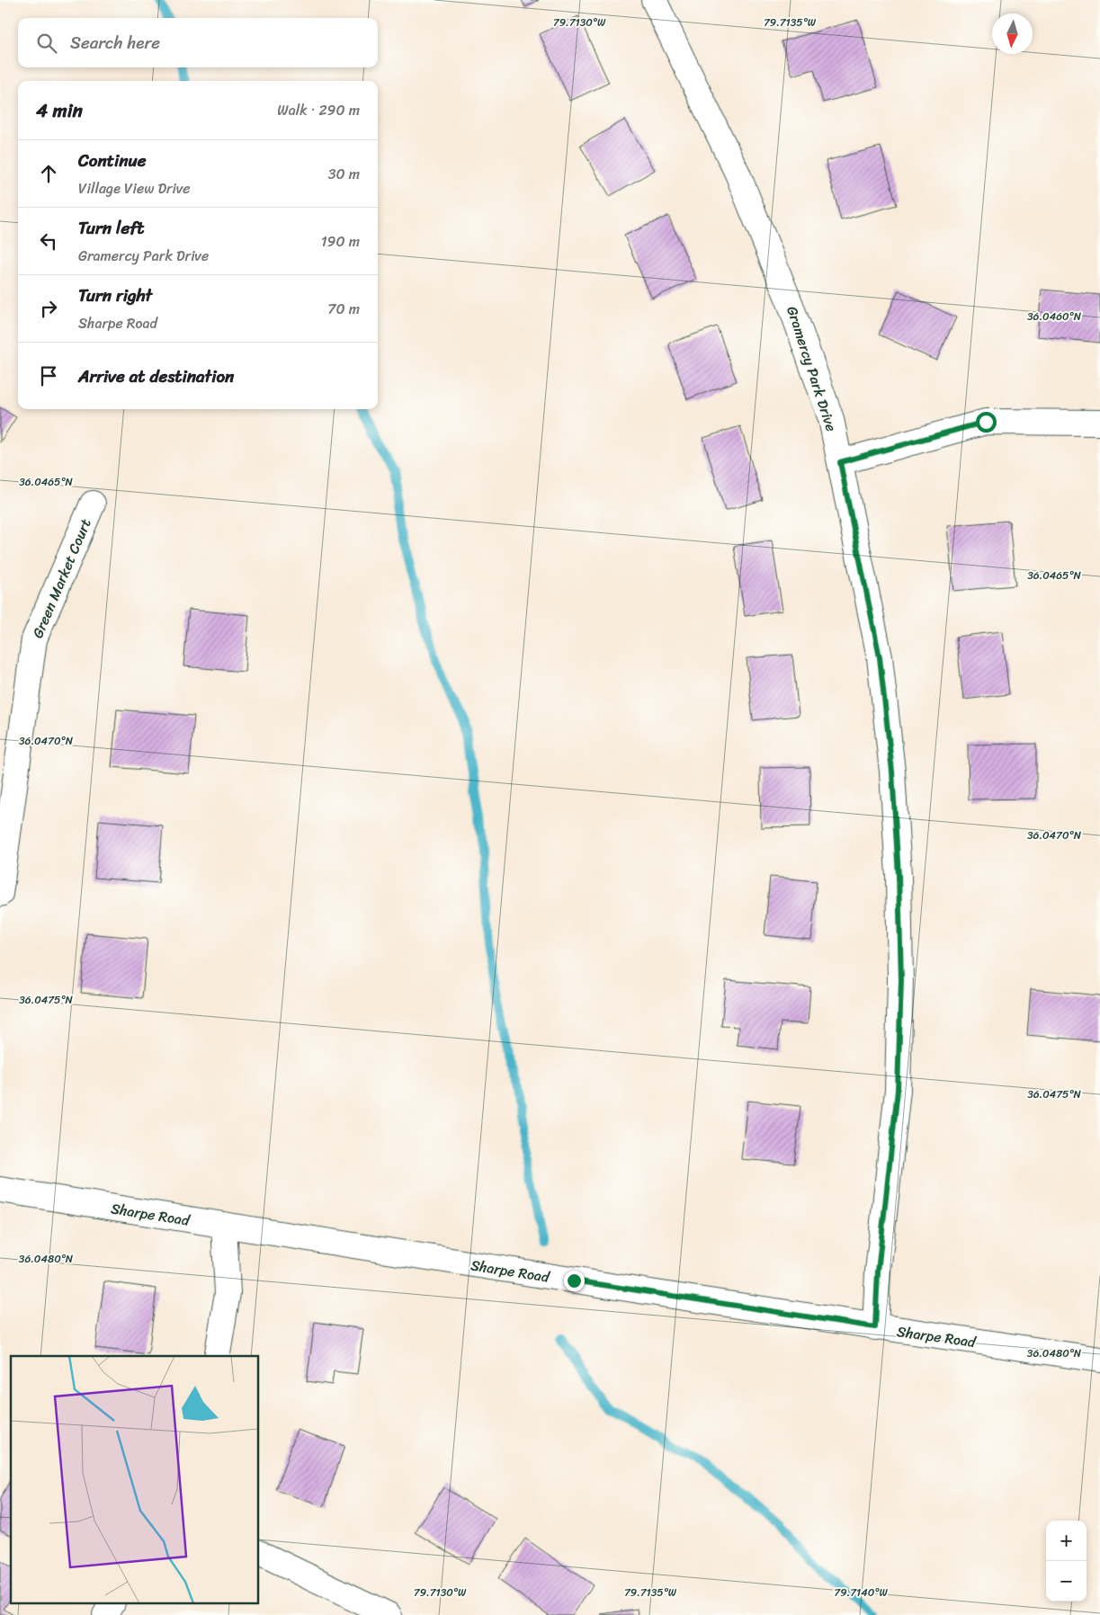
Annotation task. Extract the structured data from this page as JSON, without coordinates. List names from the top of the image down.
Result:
{
  "streets": {
    "street": ["Gramercy Park Drive", "Green Market Court", "Sharpe Road"]
  },
  "crossings": [
    ["Gramercy Park Drive", "Sharpe Road"]
  ],
  "north": "bottom",
  "page": {
    "search": "Search here",
    "heading": ["4 min", "Walk · 290 m"],
    "list": [
      ["Continue", "Village View Drive", "30 m"],
      ["Turn left", "Gramercy Park Drive", "190 m"],
      ["Turn right", "Sharpe Road", "70 m"],
      "Arrive at destination"
    ],
    "map_buttons": ["+", "−"]
  },
  "coordinates": [
    "79.7130°W",
    "79.7135°W",
    "36.0460°N",
    "36.0465°N",
    "36.0470°N",
    "36.0475°N",
    "36.0480°N",
    "79.7140°W"
  ]
}
